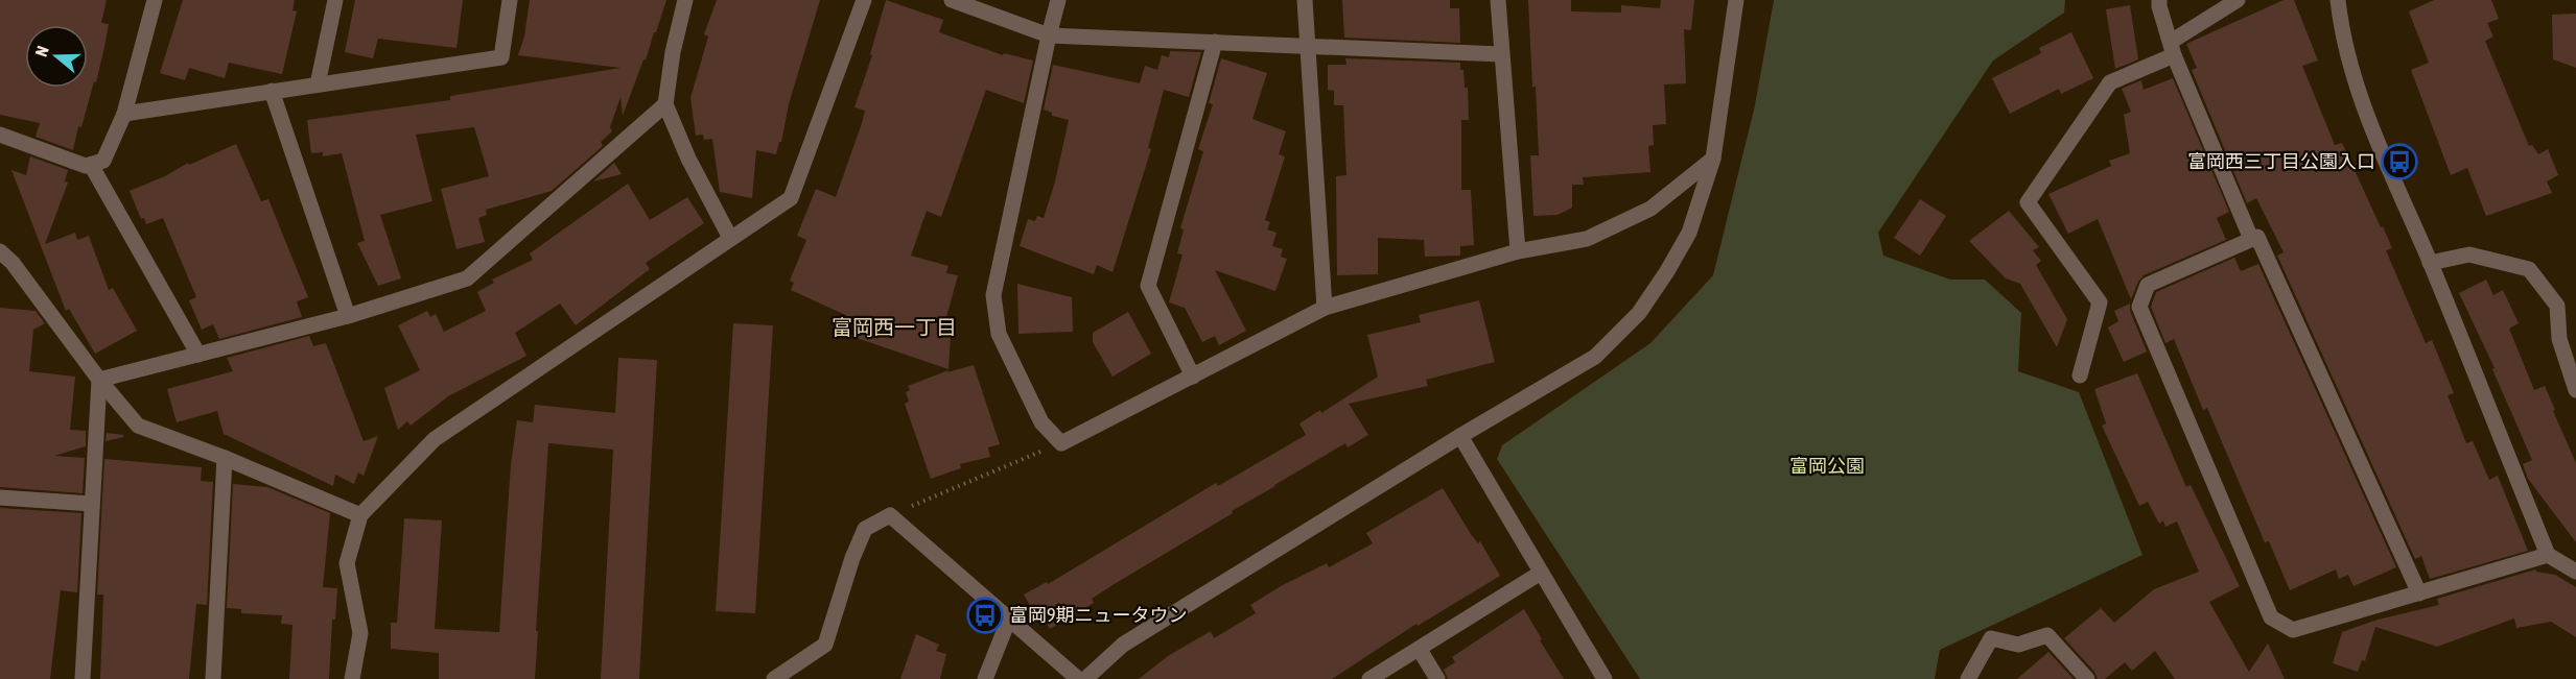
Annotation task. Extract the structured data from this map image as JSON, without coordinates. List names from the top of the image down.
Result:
{
  "districts": ["富岡西一丁目"],
  "parks": ["富岡公園"],
  "places": {
    "bus stop": ["富岡西三丁目公園入口", "富岡9期ニュータウン"]
  },
  "north": "left"
}
